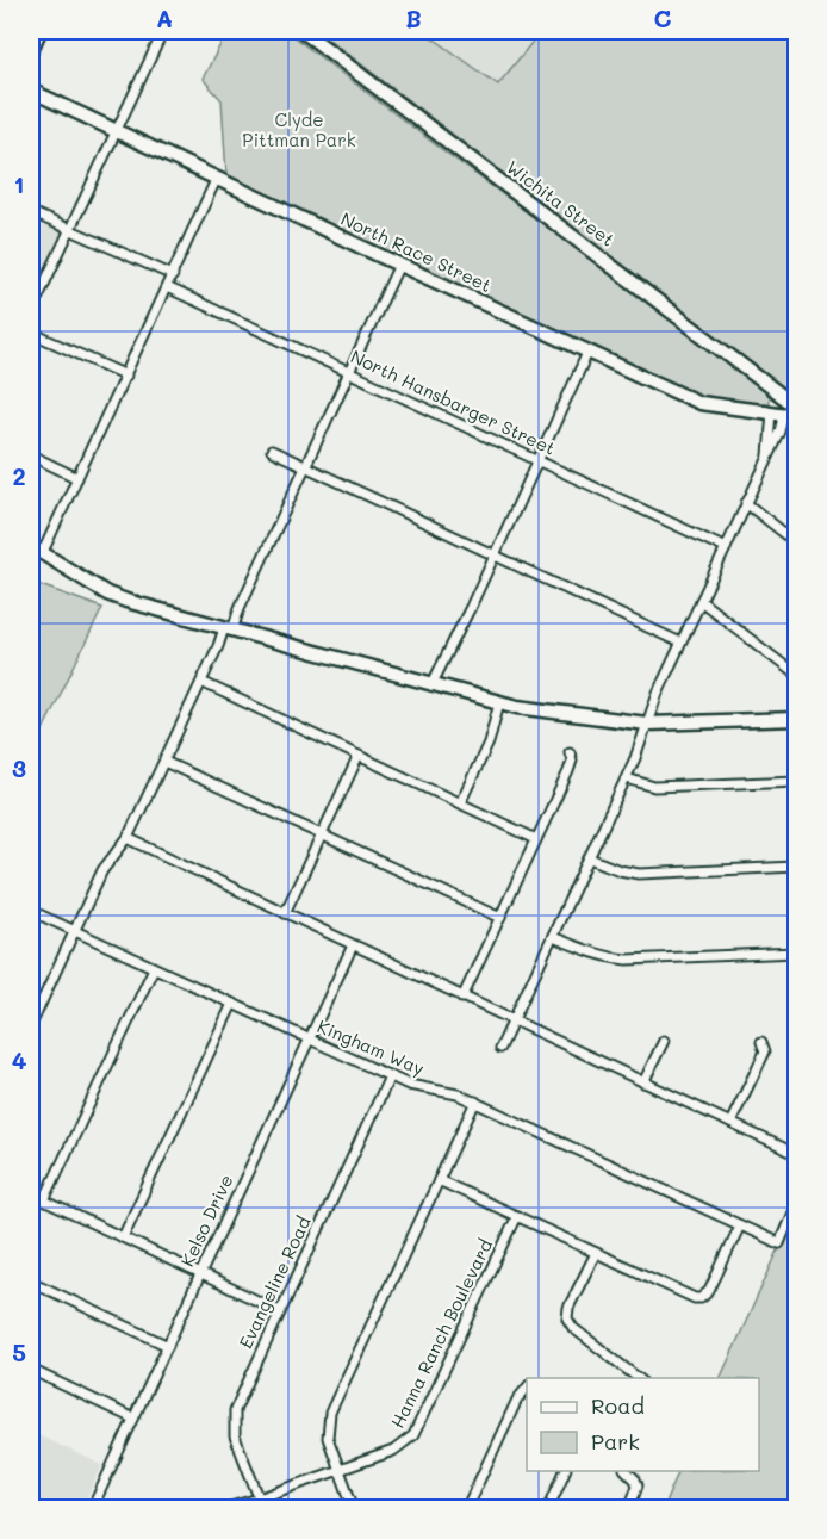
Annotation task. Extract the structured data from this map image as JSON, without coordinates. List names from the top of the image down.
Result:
{
  "streets": {
    "street": [
      "Wichita Street",
      "North Race Street",
      "North Hansbarger Street",
      "Kingham Way",
      "Kelso Drive",
      "Evangeline Road",
      "Hanna Ranch Boulevard"
    ]
  },
  "crossings": [
    ["Wichita Street", "North Race Street"],
    ["Kingham Way", "Kelso Drive"],
    ["Kingham Way", "Evangeline Road"],
    ["Evangeline Road", "Hanna Ranch Boulevard"]
  ],
  "parks": ["Clyde Pittman Park"],
  "legend": ["Road", "Park"],
  "grid": {
    "columns": ["A", "B", "C"],
    "rows": [
      "1",
      "2",
      "3",
      "4",
      "5"
    ]
  }
}
